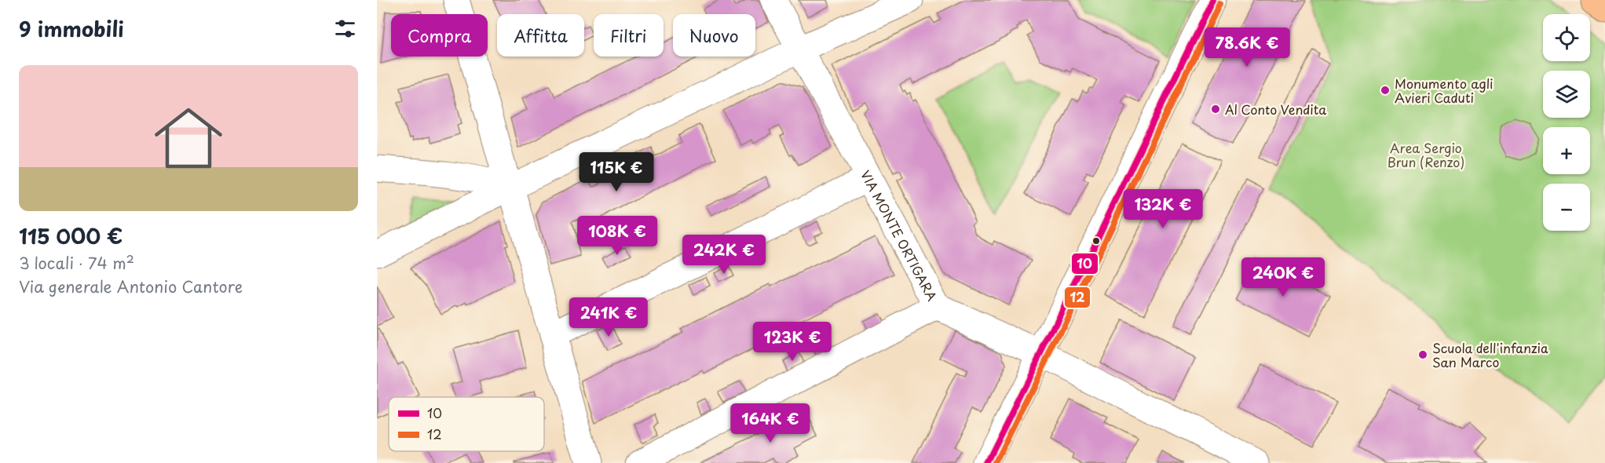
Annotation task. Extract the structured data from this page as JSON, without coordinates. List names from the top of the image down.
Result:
{
  "streets": {
    "street": ["VIA MONTE ORTIGARA"]
  },
  "parks": ["Area Sergio Brun (Renzo)"],
  "places": ["Monumento agli Avieri Caduti", "Al Conto Vendita", "Scuola dell'infanzia San Marco"],
  "lines": ["transit line 10", "transit line 12"],
  "legend": ["10", "12"],
  "page": {
    "heading": "9 immobili",
    "map_buttons": ["+", "−"],
    "chip": [
      "Compra",
      "Affitta",
      "Filtri",
      "Nuovo"
    ],
    "price": [
      "78.6K €",
      "115K €",
      "132K €",
      "108K €",
      "242K €",
      "240K €",
      "241K €",
      "123K €",
      "164K €"
    ],
    "list": [
      {
        "name": "115 000 €",
        "note": "3 locali · 74 m² · Via generale Antonio Cantore"
      }
    ]
  }
}
